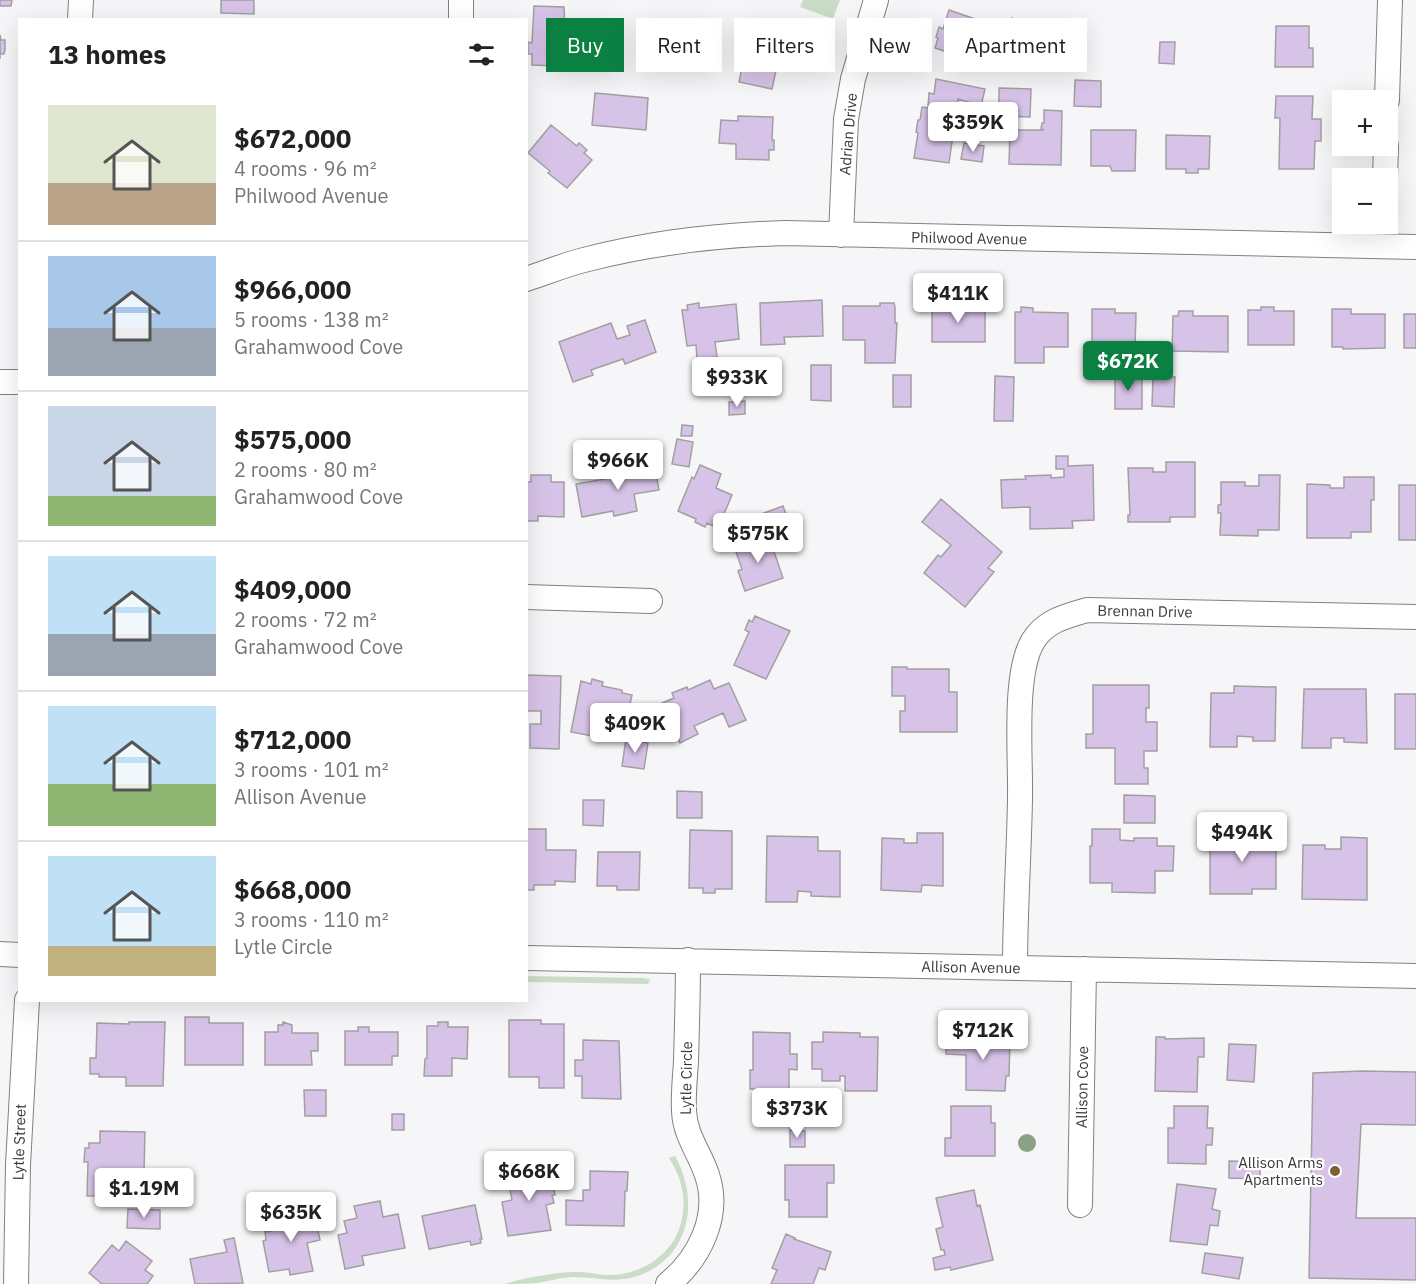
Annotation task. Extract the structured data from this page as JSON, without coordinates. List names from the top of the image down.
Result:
{
  "streets": {
    "street": [
      "Adrian Drive",
      "Philwood Avenue",
      "Brennan Drive",
      "Allison Avenue",
      "Lytle Circle",
      "Allison Cove",
      "Lytle Street"
    ]
  },
  "crossings": [
    ["Adrian Drive", "Philwood Avenue"],
    ["Brennan Drive", "Allison Avenue"],
    ["Allison Avenue", "Lytle Circle"],
    ["Allison Avenue", "Allison Cove"]
  ],
  "places": ["Allison Arms Apartments"],
  "page": {
    "chip": [
      "Buy",
      "Rent",
      "Filters",
      "New",
      "Apartment"
    ],
    "heading": "13 homes",
    "map_buttons": ["+", "−"],
    "list": [
      {
        "name": "$672,000",
        "note": "4 rooms · 96 m² · Philwood Avenue"
      },
      {
        "name": "$966,000",
        "note": "5 rooms · 138 m² · Grahamwood Cove"
      },
      {
        "name": "$575,000",
        "note": "2 rooms · 80 m² · Grahamwood Cove"
      },
      {
        "name": "$409,000",
        "note": "2 rooms · 72 m² · Grahamwood Cove"
      },
      {
        "name": "$712,000",
        "note": "3 rooms · 101 m² · Allison Avenue"
      },
      {
        "name": "$668,000",
        "note": "3 rooms · 110 m² · Lytle Circle"
      }
    ],
    "price": [
      "$359K",
      "$411K",
      "$672K",
      "$933K",
      "$966K",
      "$575K",
      "$409K",
      "$494K",
      "$712K",
      "$373K",
      "$668K",
      "$1.19M",
      "$635K"
    ]
  }
}
